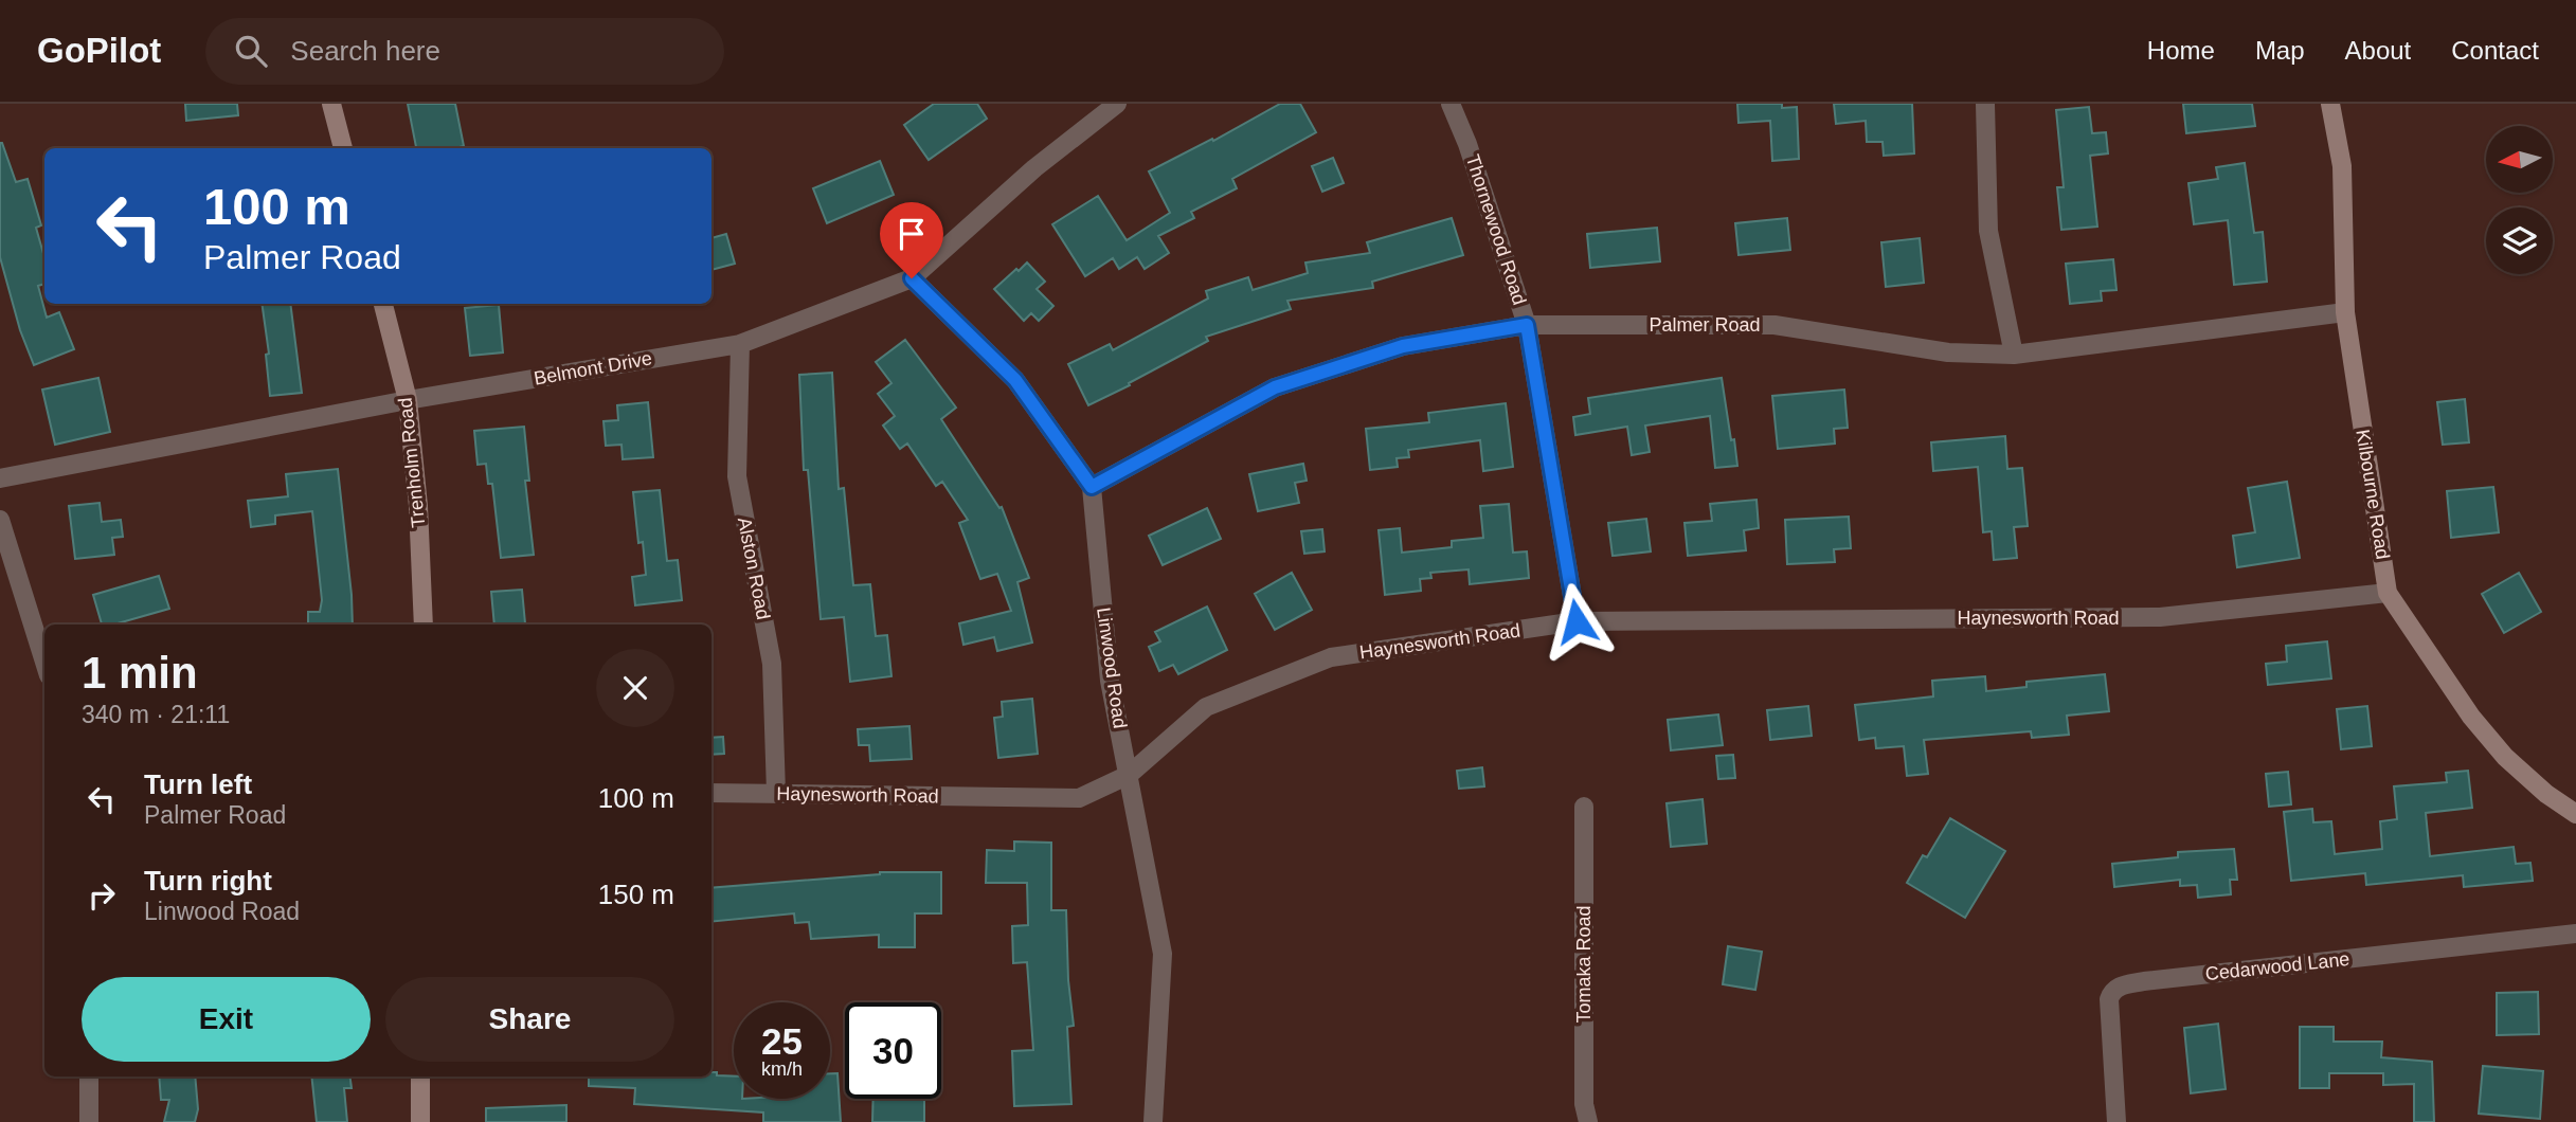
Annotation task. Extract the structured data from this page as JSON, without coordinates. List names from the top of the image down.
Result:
{
  "streets": {
    "street": [
      "Thornewood Road",
      "Palmer Road",
      "Belmont Drive",
      "Trenholm Road",
      "Kilbourne Road",
      "Alston Road",
      "Haynesworth Road",
      "Linwood Road",
      "Tomaka Road",
      "Cedarwood Lane"
    ]
  },
  "crossings": [
    ["Thornewood Road", "Palmer Road"],
    ["Thornewood Road", "Haynesworth Road"],
    ["Palmer Road", "Kilbourne Road"],
    ["Palmer Road", "Linwood Road"],
    ["Belmont Drive", "Trenholm Road"],
    ["Belmont Drive", "Alston Road"],
    ["Kilbourne Road", "Haynesworth Road"],
    ["Alston Road", "Haynesworth Road"],
    ["Haynesworth Road", "Linwood Road"]
  ],
  "north": "left",
  "page": {
    "header": "GoPilot",
    "search": "Search here",
    "nav": [
      "Home",
      "Map",
      "About",
      "Contact"
    ],
    "turn": ["100 m", "Palmer Road"],
    "heading": ["1 min", "340 m · 21:11"],
    "list": [
      {
        "name": "Turn left",
        "note": "Palmer Road",
        "value": "100 m"
      },
      {
        "name": "Turn right",
        "note": "Linwood Road",
        "value": "150 m"
      }
    ],
    "buttons": ["Exit", "Share"],
    "speed": "25 km/h",
    "limit": "30"
  }
}
